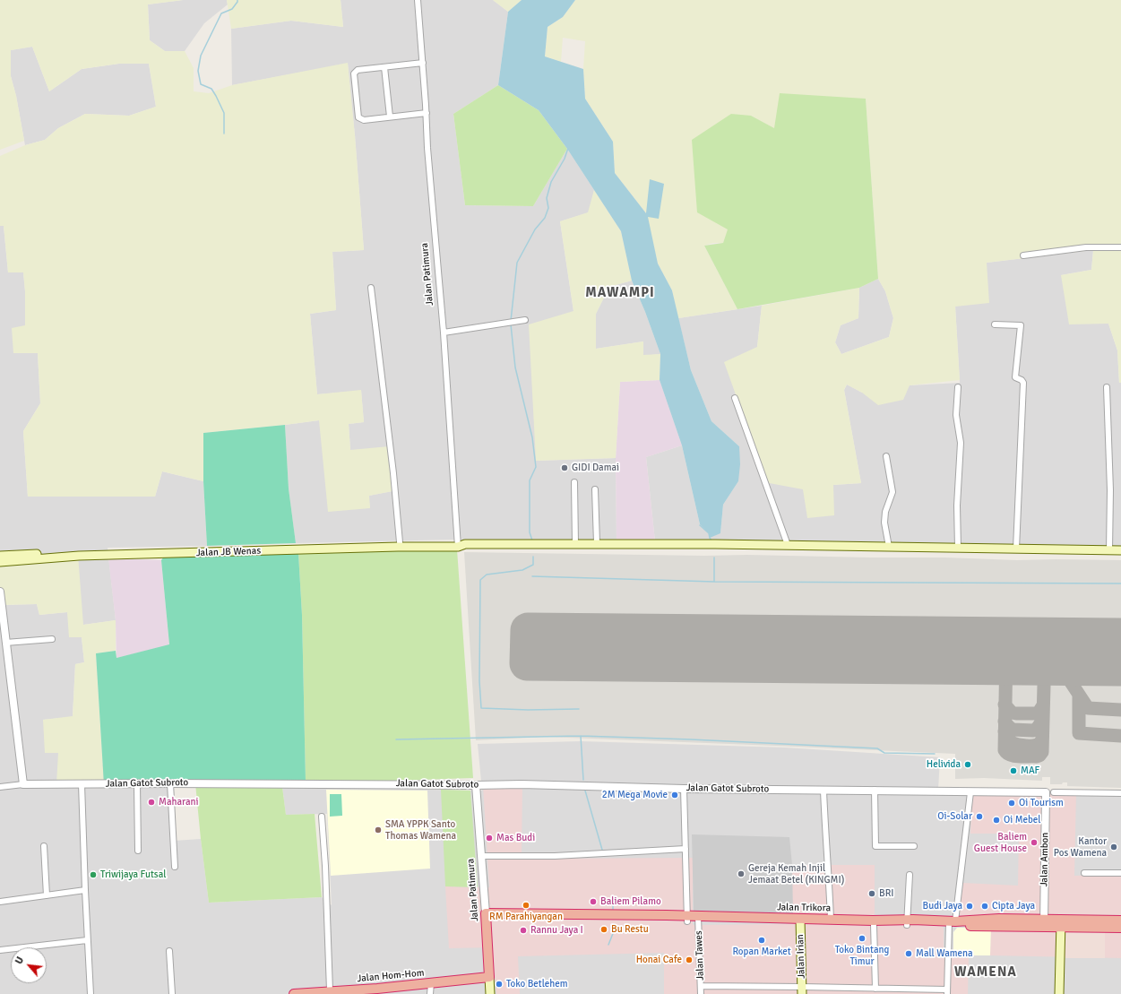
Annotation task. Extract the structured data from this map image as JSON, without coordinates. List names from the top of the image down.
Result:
{
  "streets": {
    "highway": ["Jalan Patimura", "Jalan Trikora", "Jalan Hom-Hom"],
    "main road": ["Jalan JB Wenas", "Jalan Irian"],
    "street": ["Jalan Gatot Subroto", "Jalan Ambon", "Jalan Tawes"]
  },
  "crossings": [
    ["Jalan Patimura", "Jalan JB Wenas"],
    ["Jalan Patimura", "Jalan Gatot Subroto"],
    ["Jalan Patimura", "Jalan Trikora"],
    ["Jalan Patimura", "Jalan Hom-Hom"],
    ["Jalan Gatot Subroto", "Jalan Ambon"],
    ["Jalan Ambon", "Jalan Trikora"],
    ["Jalan Trikora", "Jalan Tawes"],
    ["Jalan Trikora", "Jalan Irian"]
  ],
  "districts": ["MAWAMPI", "WAMENA"],
  "places": [
    "GIDI Damai",
    "Helivida",
    "MAF",
    "2M Mega Movie",
    "Maharani",
    "Oi Tourism",
    "Oi-Solar",
    "Oi Mebel",
    "SMA YPPK Santo Thomas Wamena",
    "Mas Budi",
    "Baliem Guest House",
    "Kantor Pos Wamena",
    "Gereja Kemah Injil Jemaat Betel (KINGMI)",
    "Triwijaya Futsal",
    "BRI",
    "Baliem Pilamo",
    "RM Parahiyangan",
    "Budi Jaya",
    "Cipta Jaya",
    "Bu Restu",
    "Rannu Jaya I",
    "Toko Bintang Timur",
    "Ropan Market",
    "Mall Wamena",
    "Honai Cafe",
    "Toko Betlehem"
  ],
  "north": "top left"
}
